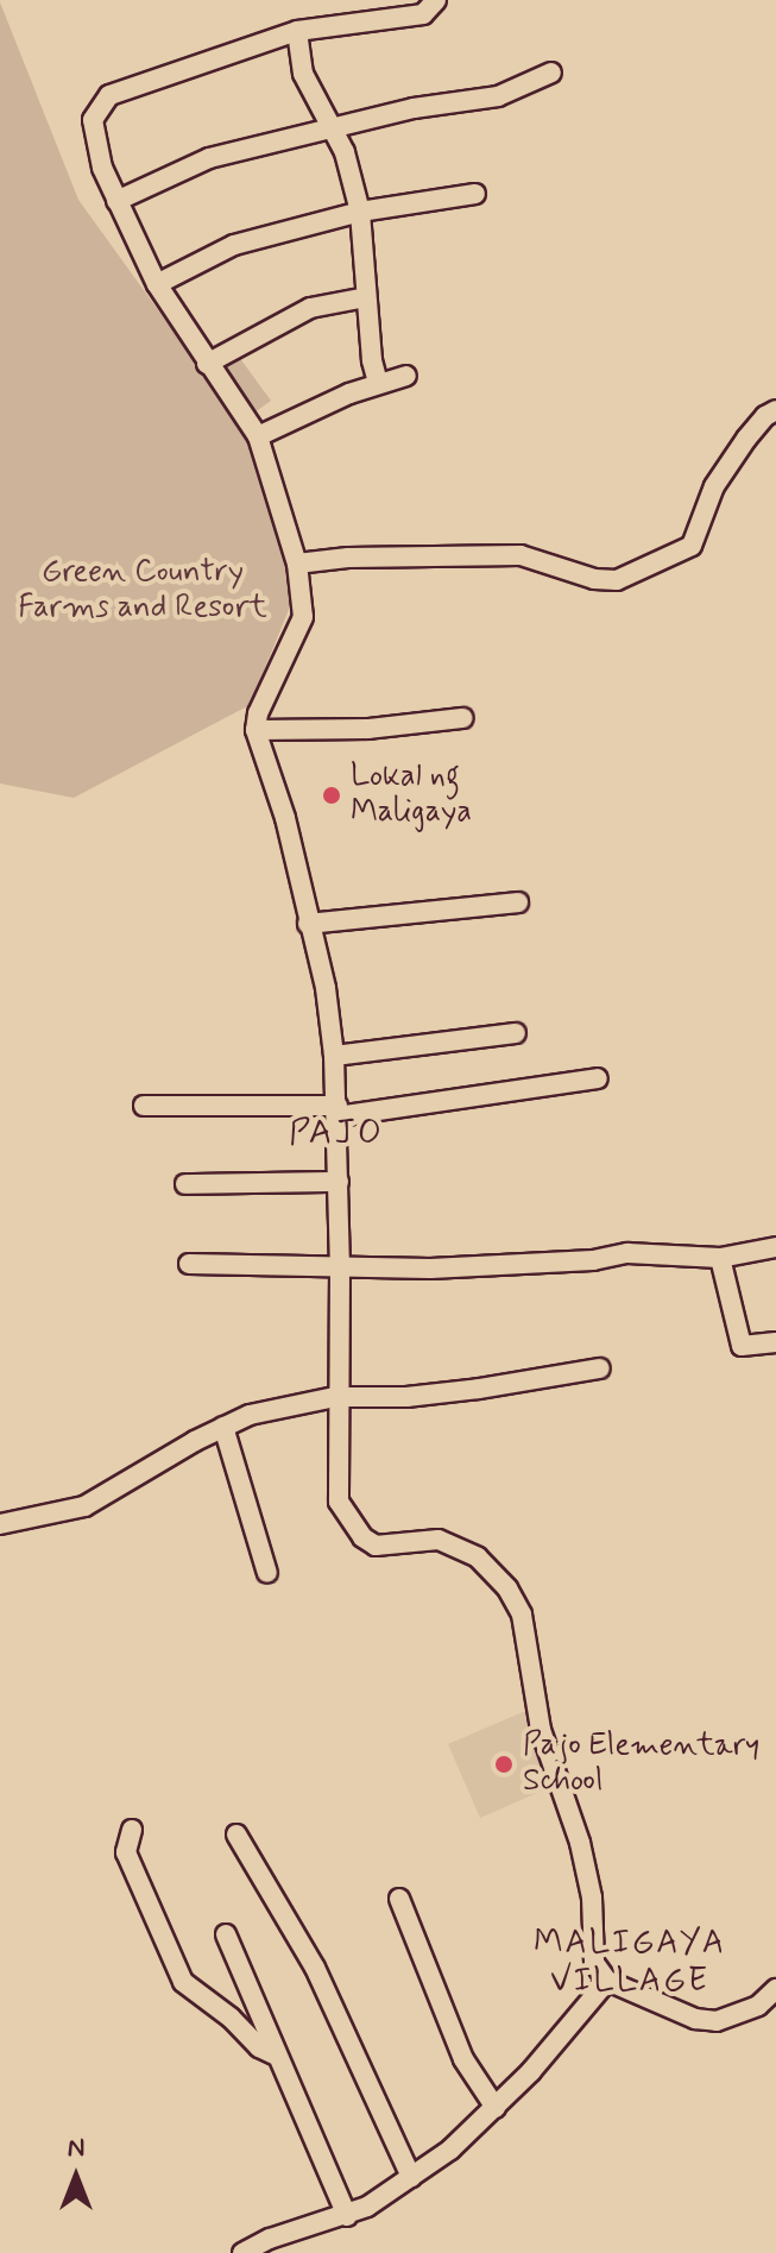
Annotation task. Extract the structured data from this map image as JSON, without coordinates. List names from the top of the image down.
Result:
{
  "districts": ["PAJO", "MALIGAYA VILLAGE"],
  "parks": ["Green Country Farms and Resort"],
  "places": ["Lokal ng Maligaya", "Pajo Elementary School"],
  "north": "top"
}
